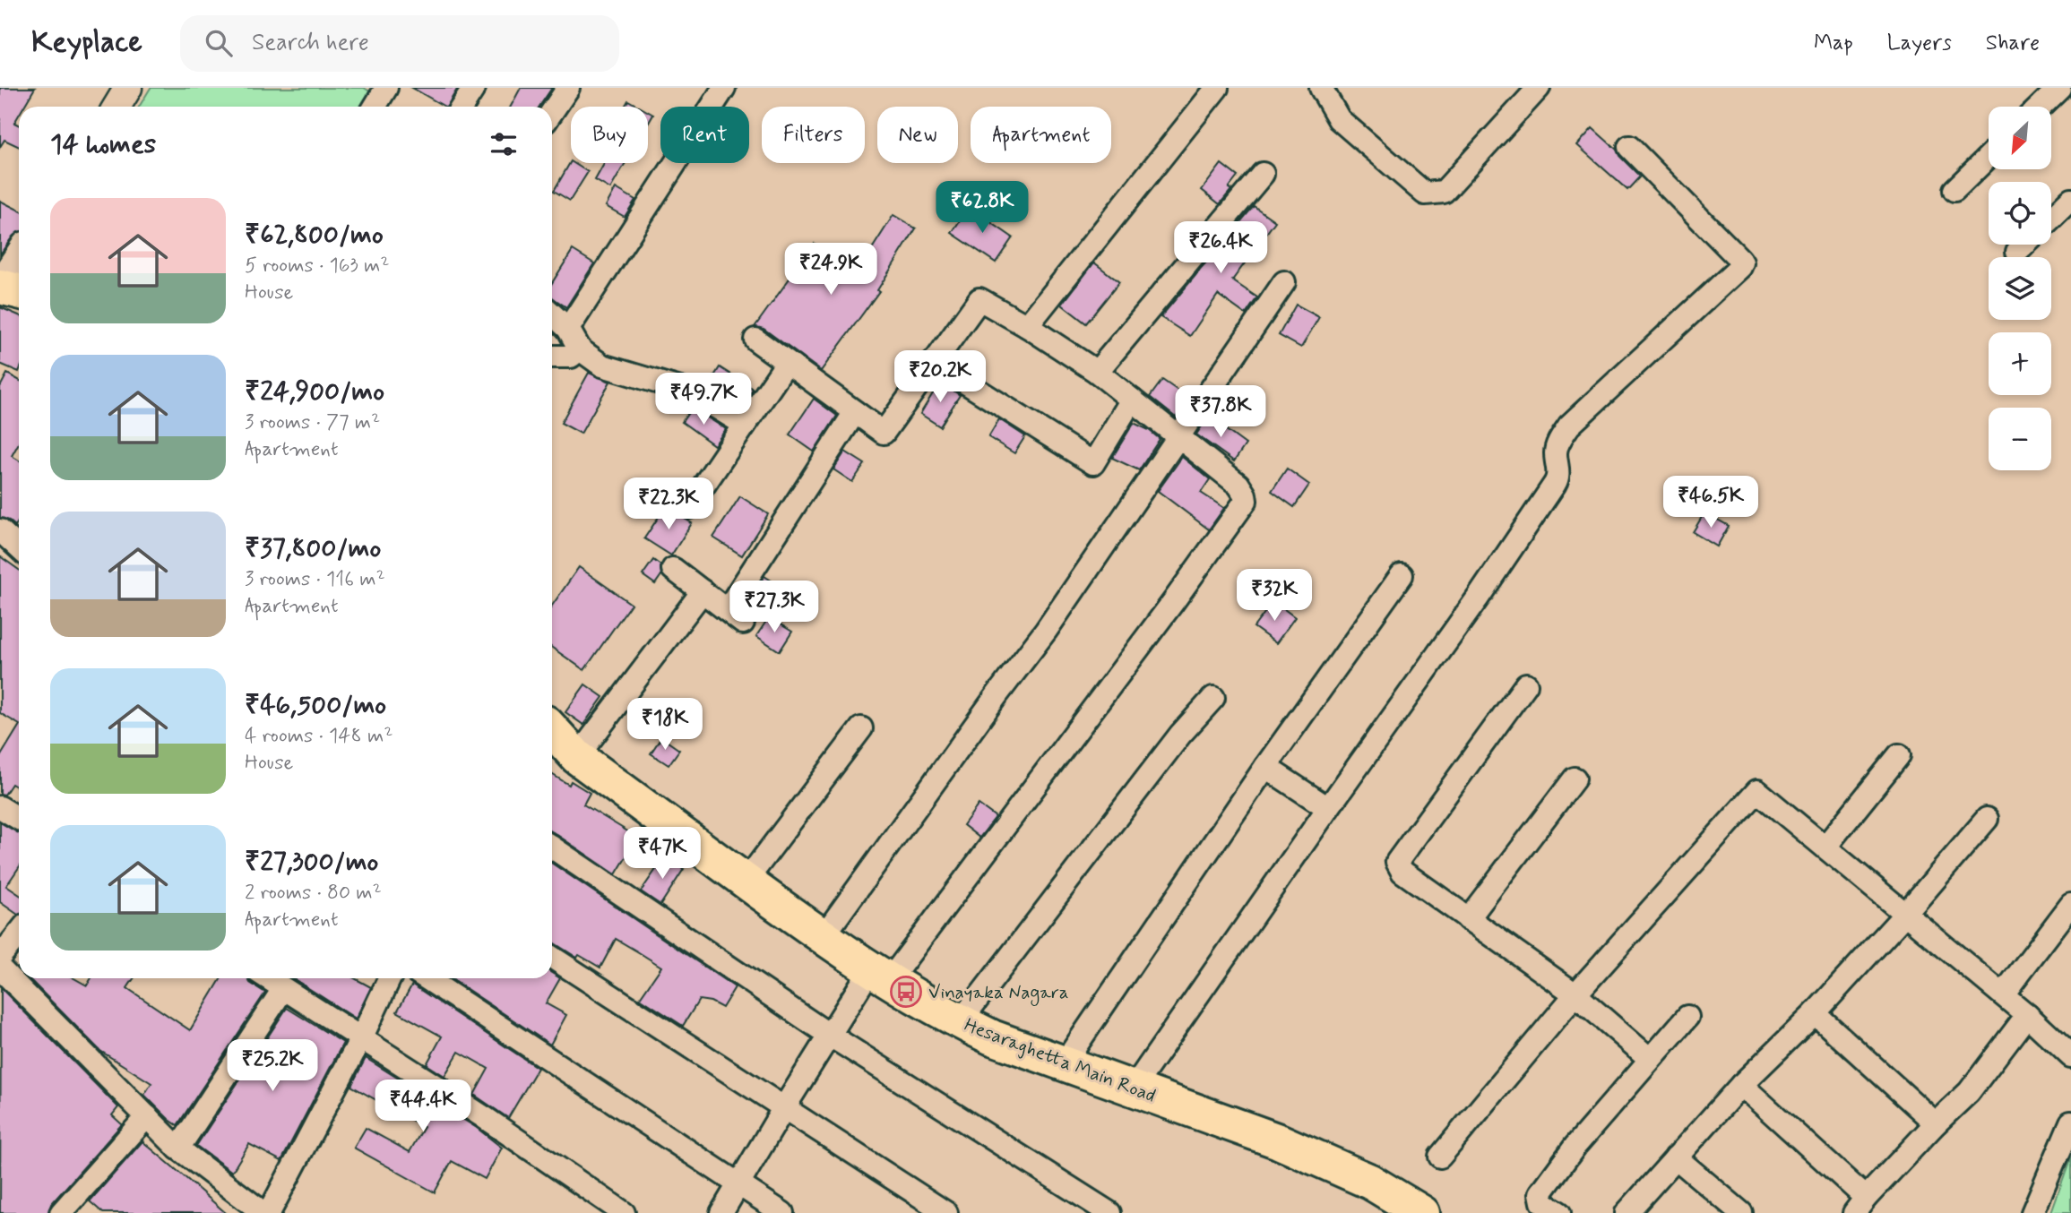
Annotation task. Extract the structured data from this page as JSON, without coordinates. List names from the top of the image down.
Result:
{
  "streets": {
    "main road": ["Hesaraghetta Main Road"]
  },
  "places": {
    "bus stop": ["Vinayaka Nagara"]
  },
  "north": "bottom left",
  "page": {
    "header": "Keyplace",
    "search": "Search here",
    "nav": ["Map", "Layers", "Share"],
    "map_buttons": ["+", "−"],
    "chip": [
      "Buy",
      "Rent",
      "Filters",
      "New",
      "Apartment"
    ],
    "heading": "14 homes",
    "price": [
      "₹62.8K",
      "₹26.4K",
      "₹24.9K",
      "₹20.2K",
      "₹49.7K",
      "₹37.8K",
      "₹46.5K",
      "₹22.3K",
      "₹32K",
      "₹27.3K",
      "₹18K",
      "₹47K",
      "₹25.2K",
      "₹44.4K"
    ],
    "list": [
      {
        "name": "₹62,800/mo",
        "note": "5 rooms · 163 m² · House"
      },
      {
        "name": "₹24,900/mo",
        "note": "3 rooms · 77 m² · Apartment"
      },
      {
        "name": "₹37,800/mo",
        "note": "3 rooms · 116 m² · Apartment"
      },
      {
        "name": "₹46,500/mo",
        "note": "4 rooms · 148 m² · House"
      },
      {
        "name": "₹27,300/mo",
        "note": "2 rooms · 80 m² · Apartment"
      }
    ]
  }
}
